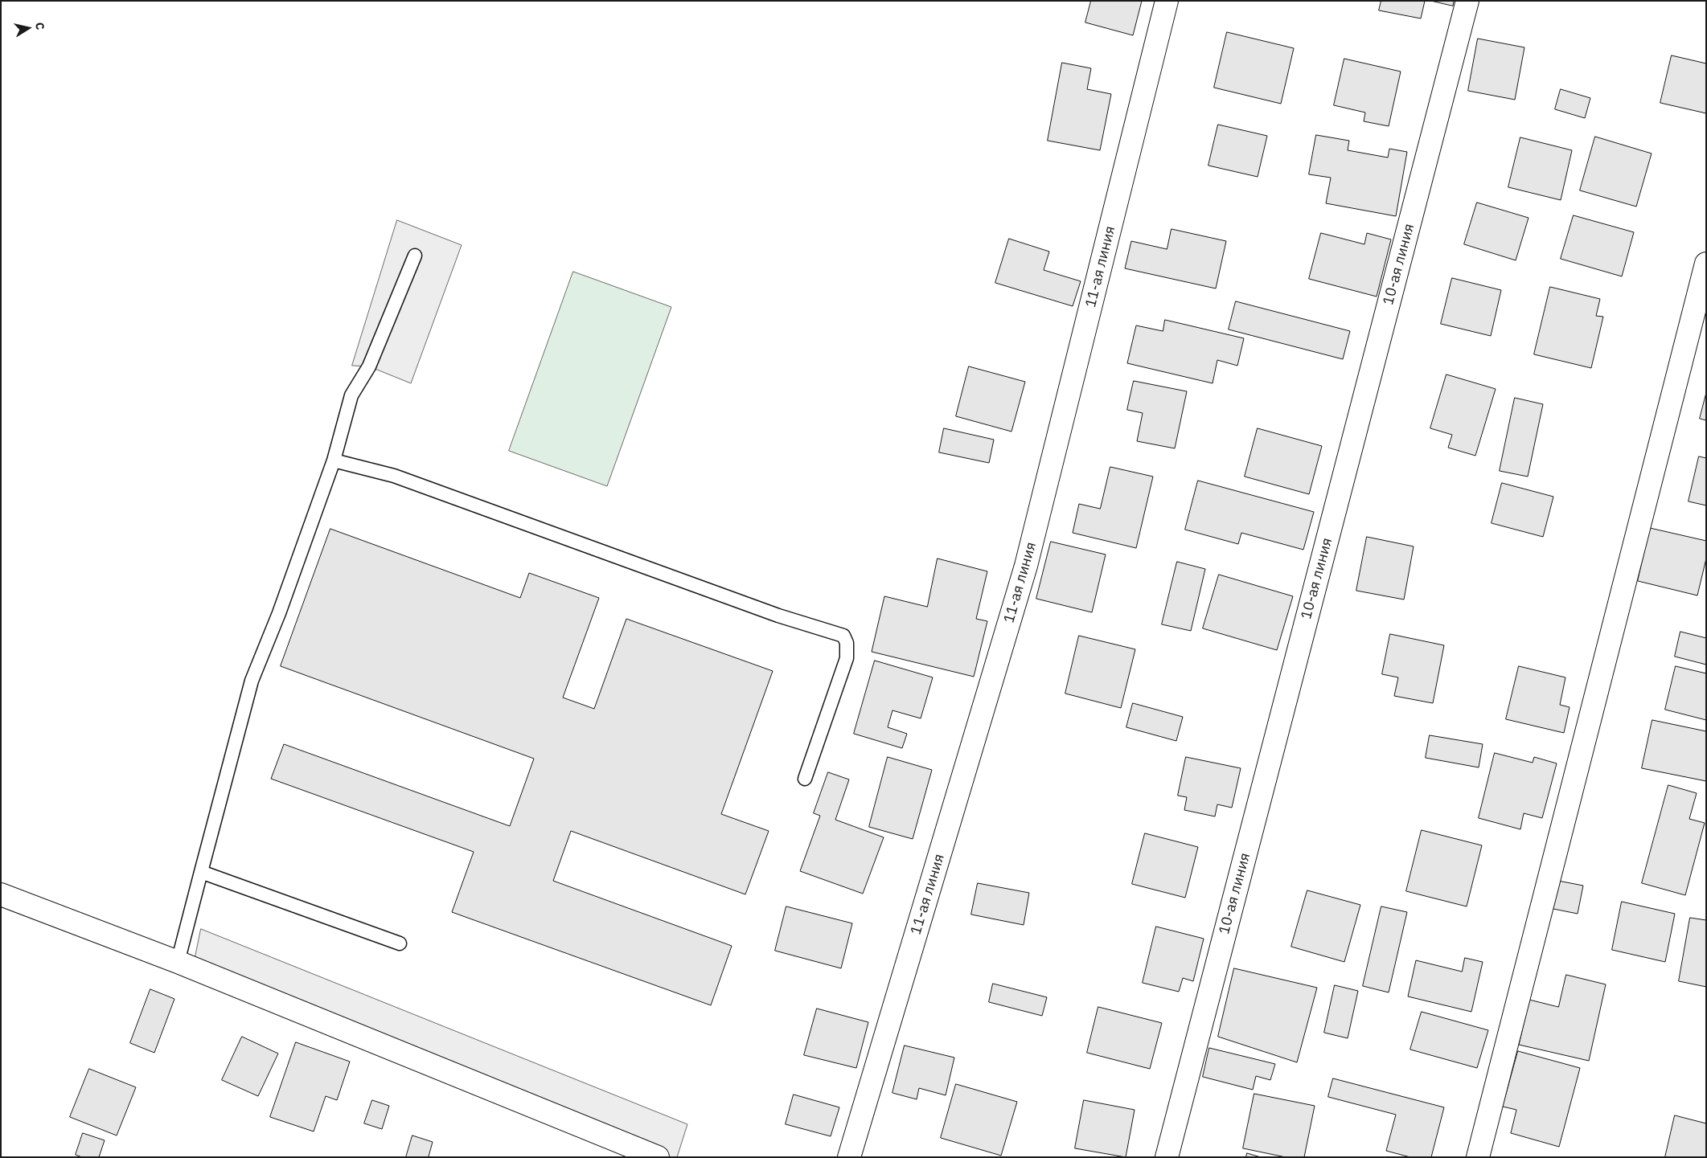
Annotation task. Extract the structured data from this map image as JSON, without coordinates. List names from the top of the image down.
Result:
{
  "streets": {
    "street": ["10-ая линия", "11-ая линия"]
  },
  "north": "right"
}
